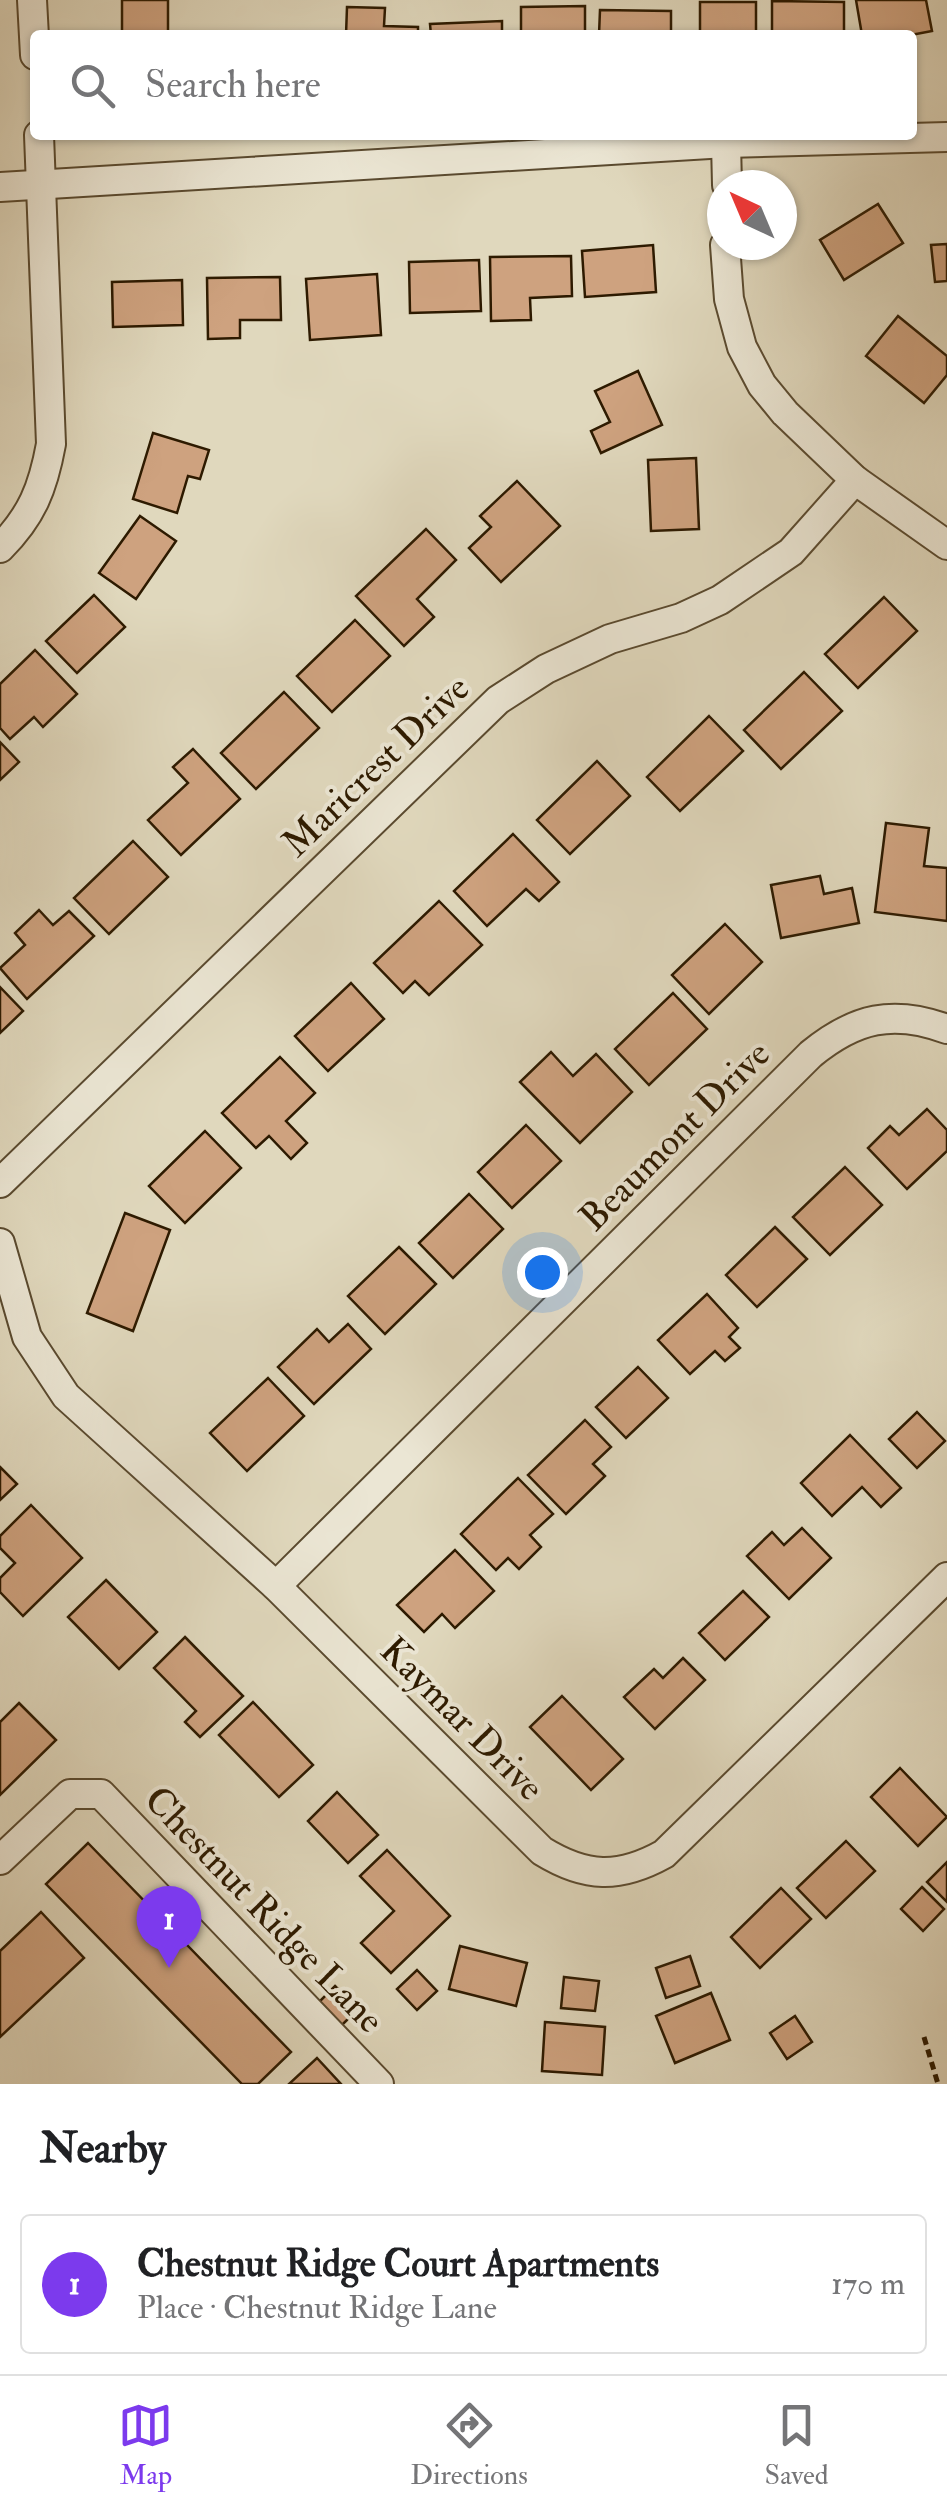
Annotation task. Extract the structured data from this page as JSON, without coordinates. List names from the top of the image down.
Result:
{
  "streets": {
    "street": [
      "Maricrest Drive",
      "Beaumont Drive",
      "Kaymar Drive",
      "Chestnut Ridge Lane"
    ]
  },
  "crossings": [
    ["Beaumont Drive", "Kaymar Drive"]
  ],
  "north": "top left",
  "page": {
    "search": "Search here",
    "pins": "1",
    "heading": "Nearby",
    "list": [
      {
        "mark": "1",
        "name": "Chestnut Ridge Court Apartments",
        "note": "Place · Chestnut Ridge Lane",
        "value": "170 m"
      }
    ],
    "nav": ["Map", "Directions", "Saved"]
  }
}
